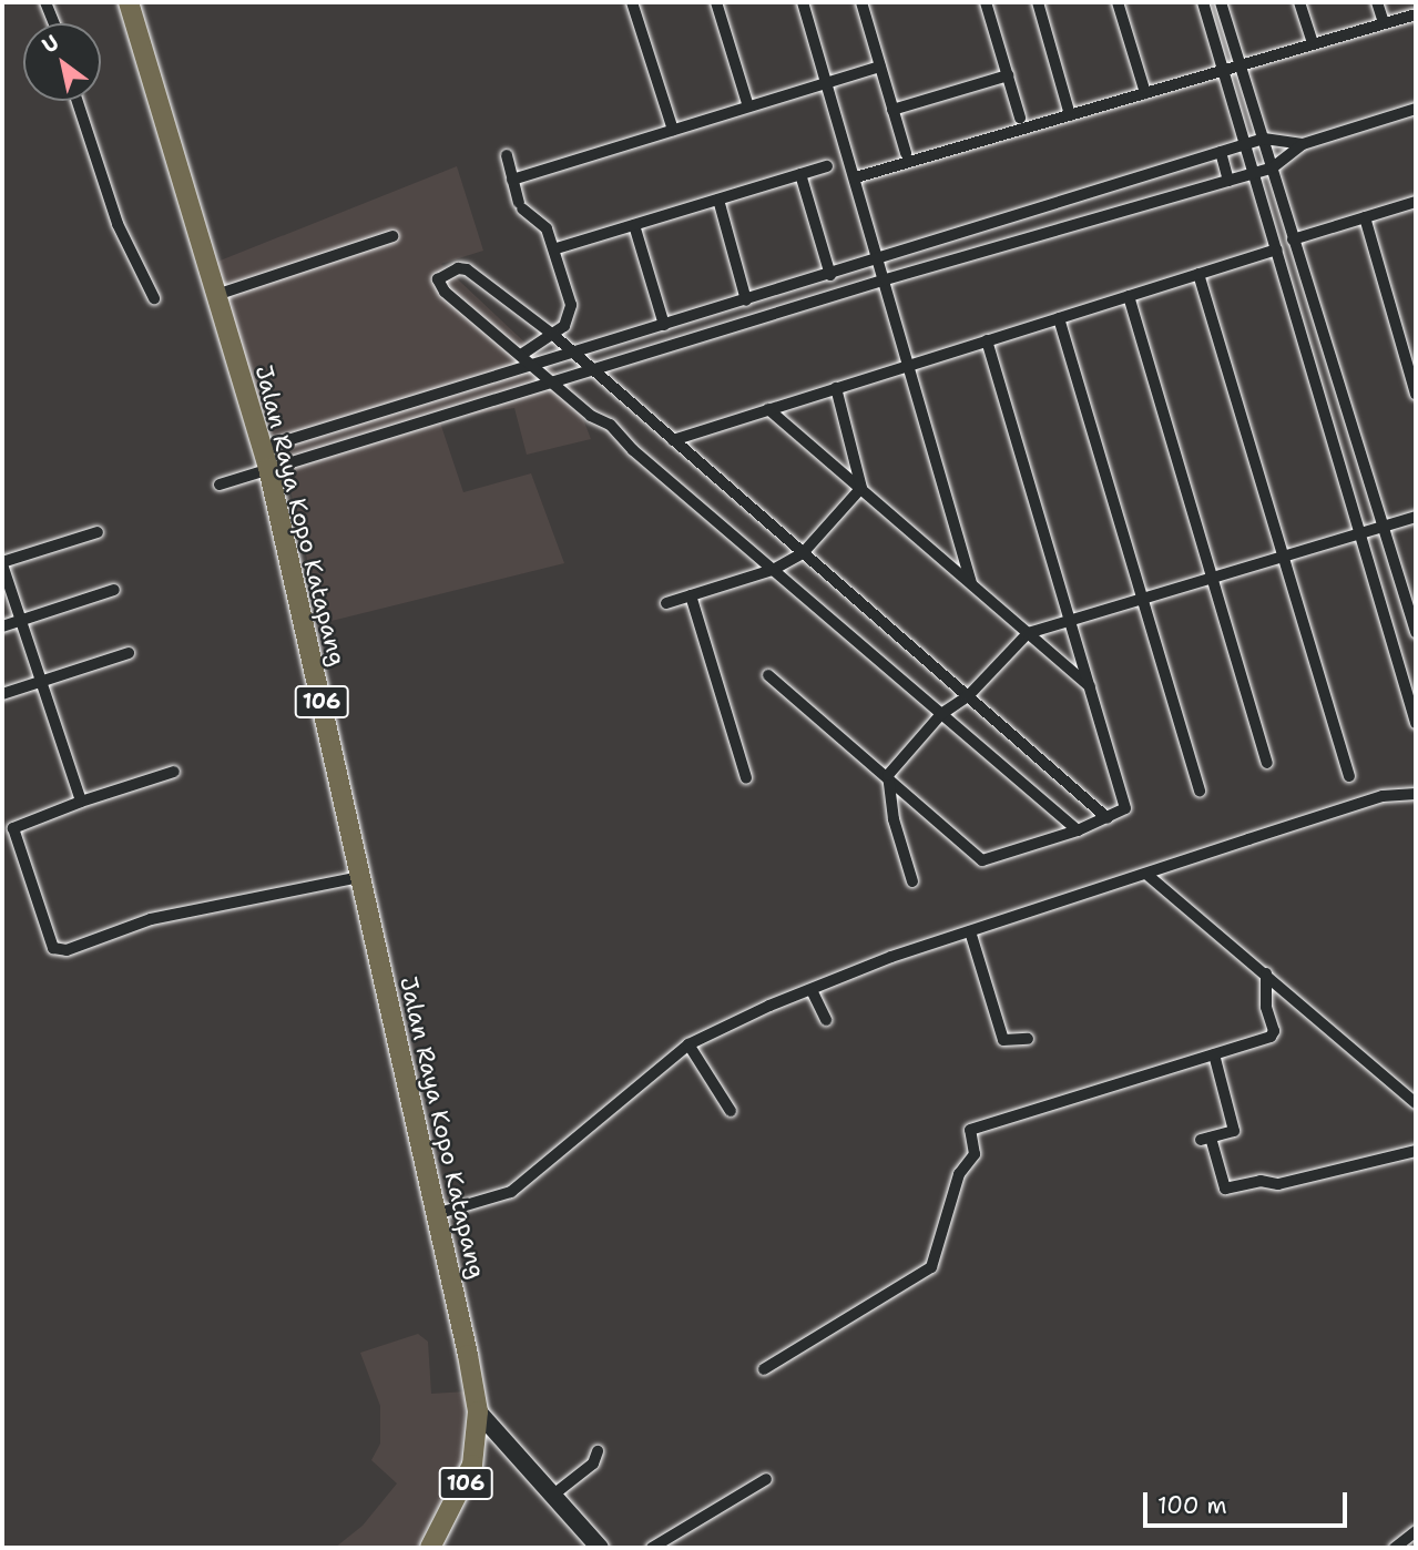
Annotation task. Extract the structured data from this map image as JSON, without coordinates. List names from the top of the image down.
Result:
{
  "streets": {
    "main road": ["Jalan Raya Kopo Katapang", "106"]
  },
  "crossings": [
    ["Jalan Raya Kopo Katapang", "106"]
  ],
  "scale_bar": "100 m",
  "north": "top left"
}
